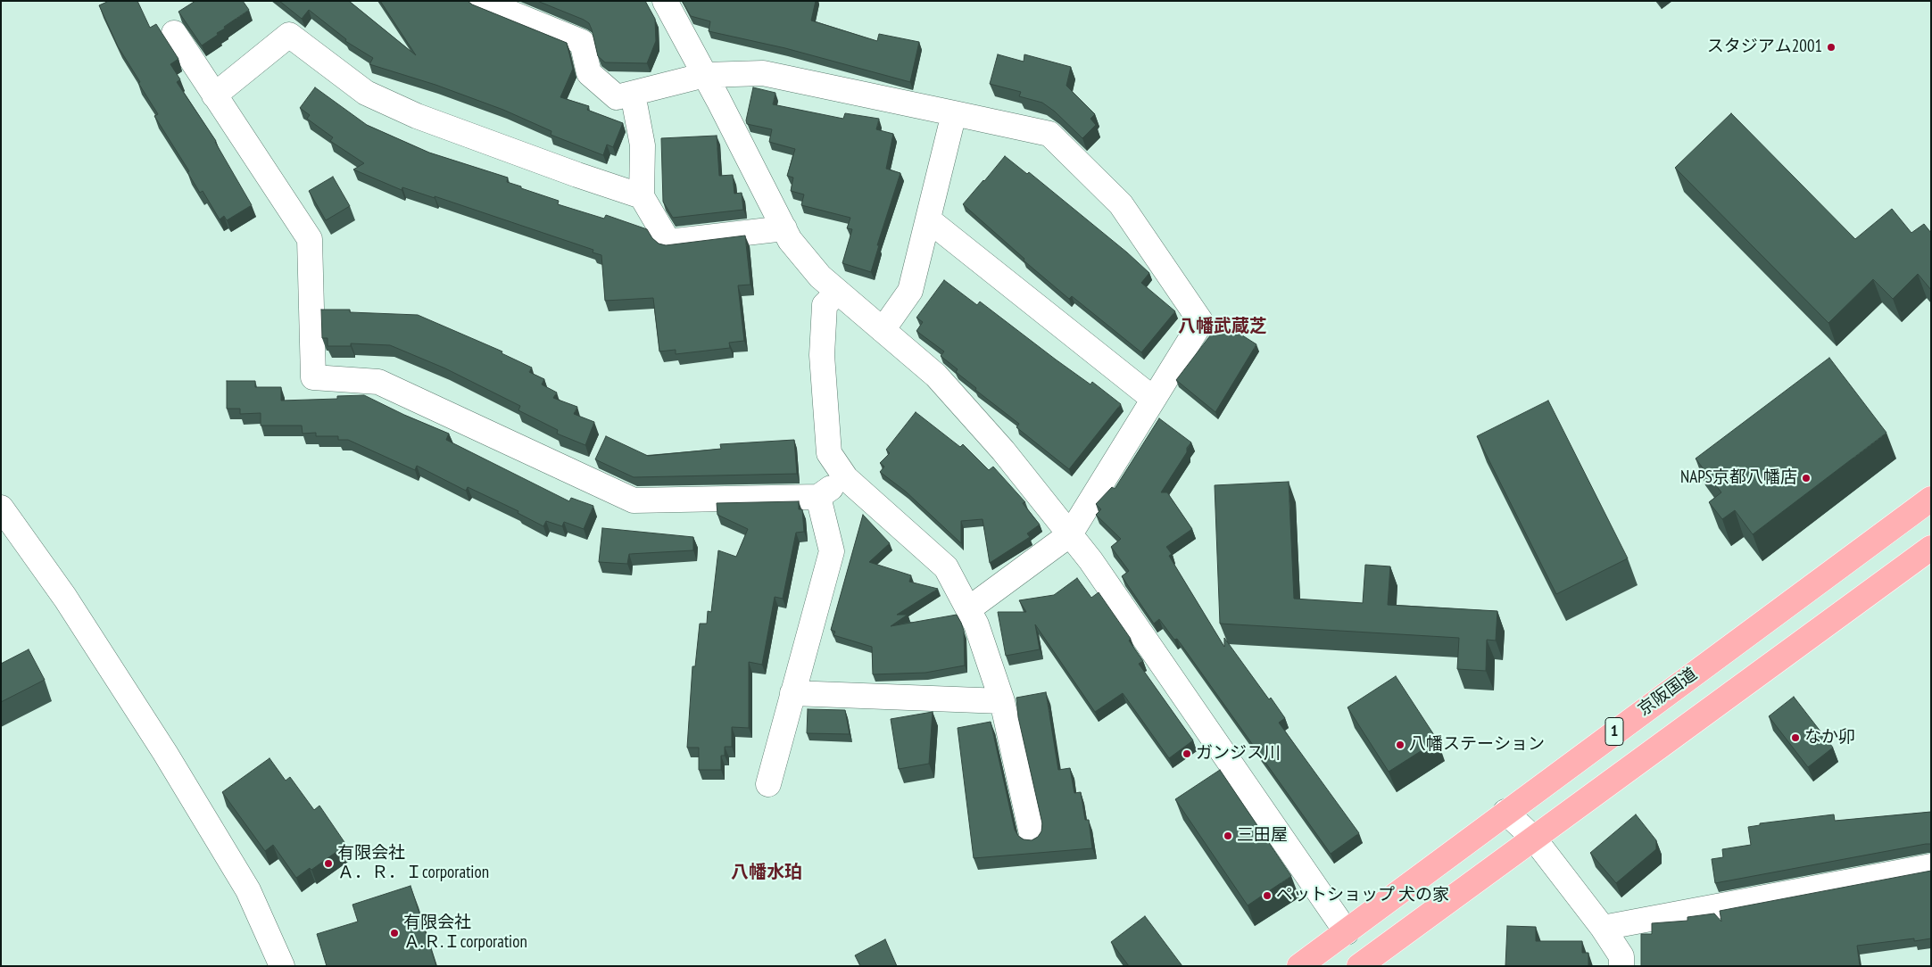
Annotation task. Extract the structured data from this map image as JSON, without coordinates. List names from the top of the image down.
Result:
{
  "streets": {
    "highway": ["京阪国道", "1"]
  },
  "districts": ["八幡武蔵芝", "八幡水珀"],
  "places": [
    "スタジアム2001",
    "NAPS京都八幡店",
    "なか卯",
    "八幡ステーション",
    "ガンジス川",
    "三田屋",
    "有限会社 Ａ．Ｒ．Ｉcorporation",
    "ペットショップ 犬の家",
    "有限会社 Ａ.Ｒ.Ｉcorporation"
  ]
}
